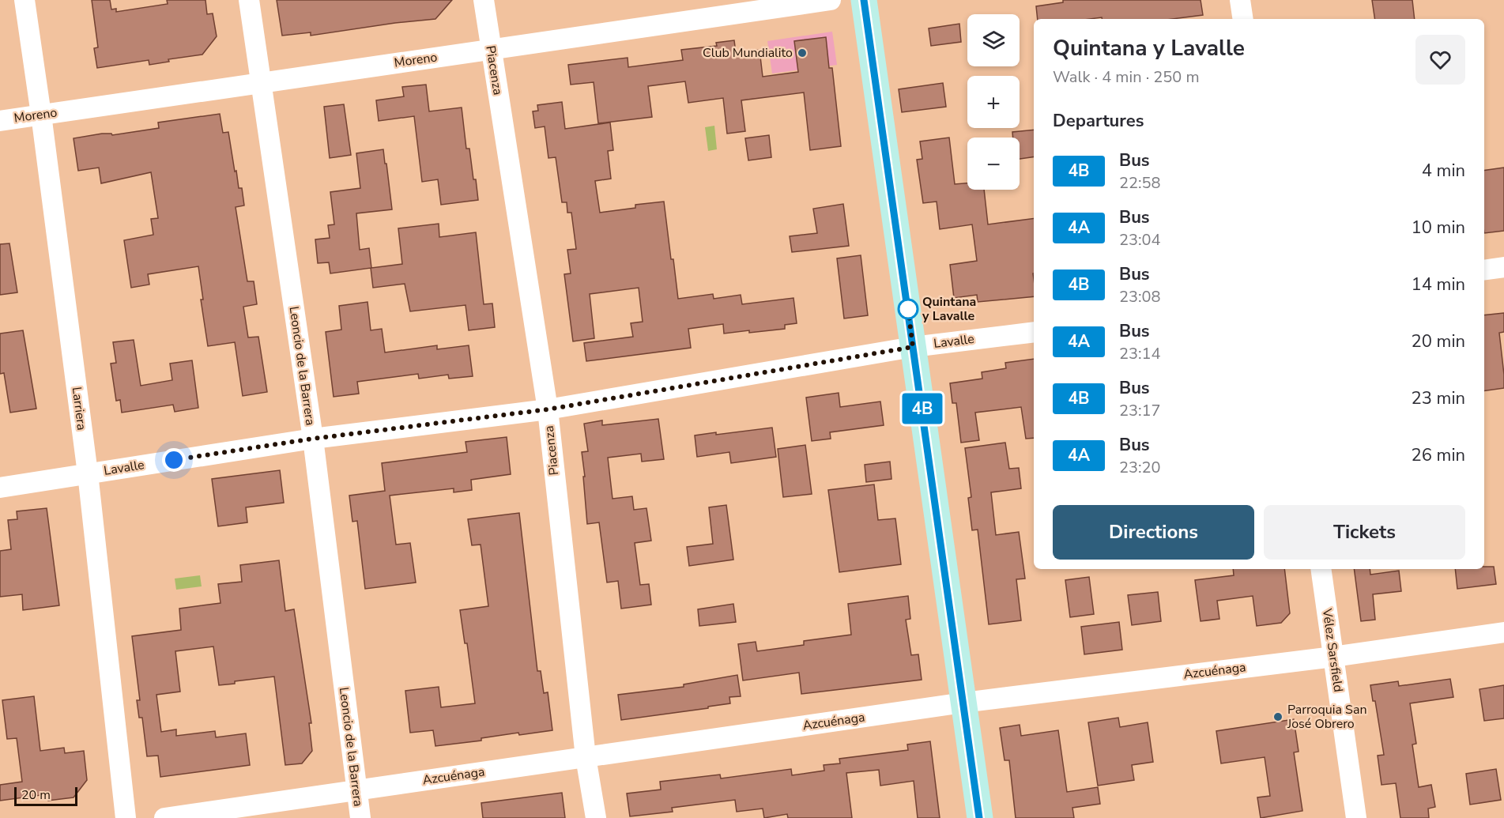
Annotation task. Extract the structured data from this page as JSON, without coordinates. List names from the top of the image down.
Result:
{
  "streets": {
    "street": [
      "Moreno",
      "Piacenza",
      "Lavalle",
      "Leoncio de la Barrera",
      "Larriera",
      "Vélez Sarsfield",
      "Azcuénaga"
    ]
  },
  "crossings": [
    ["Moreno", "Piacenza"],
    ["Moreno", "Leoncio de la Barrera"],
    ["Moreno", "Larriera"],
    ["Piacenza", "Lavalle"],
    ["Piacenza", "Azcuénaga"],
    ["Lavalle", "Leoncio de la Barrera"],
    ["Lavalle", "Larriera"],
    ["Leoncio de la Barrera", "Azcuénaga"],
    ["Vélez Sarsfield", "Azcuénaga"]
  ],
  "places": ["Club Mundialito", "Quintana y Lavalle", "Parroquia San José Obrero"],
  "lines": ["bus line 4B"],
  "scale_bar": "20 m",
  "page": {
    "on_map": "4B",
    "map_buttons": ["+", "−"],
    "heading": [
      ["Quintana y Lavalle", "Walk · 4 min · 250 m"],
      "Departures"
    ],
    "list": [
      {
        "mark": "4B",
        "name": "Bus",
        "note": "22:58",
        "value": "4 min"
      },
      {
        "mark": "4A",
        "name": "Bus",
        "note": "23:04",
        "value": "10 min"
      },
      {
        "mark": "4B",
        "name": "Bus",
        "note": "23:08",
        "value": "14 min"
      },
      {
        "mark": "4A",
        "name": "Bus",
        "note": "23:14",
        "value": "20 min"
      },
      {
        "mark": "4B",
        "name": "Bus",
        "note": "23:17",
        "value": "23 min"
      },
      {
        "mark": "4A",
        "name": "Bus",
        "note": "23:20",
        "value": "26 min"
      }
    ],
    "buttons": ["Directions", "Tickets"],
    "scale": "20 m"
  }
}
